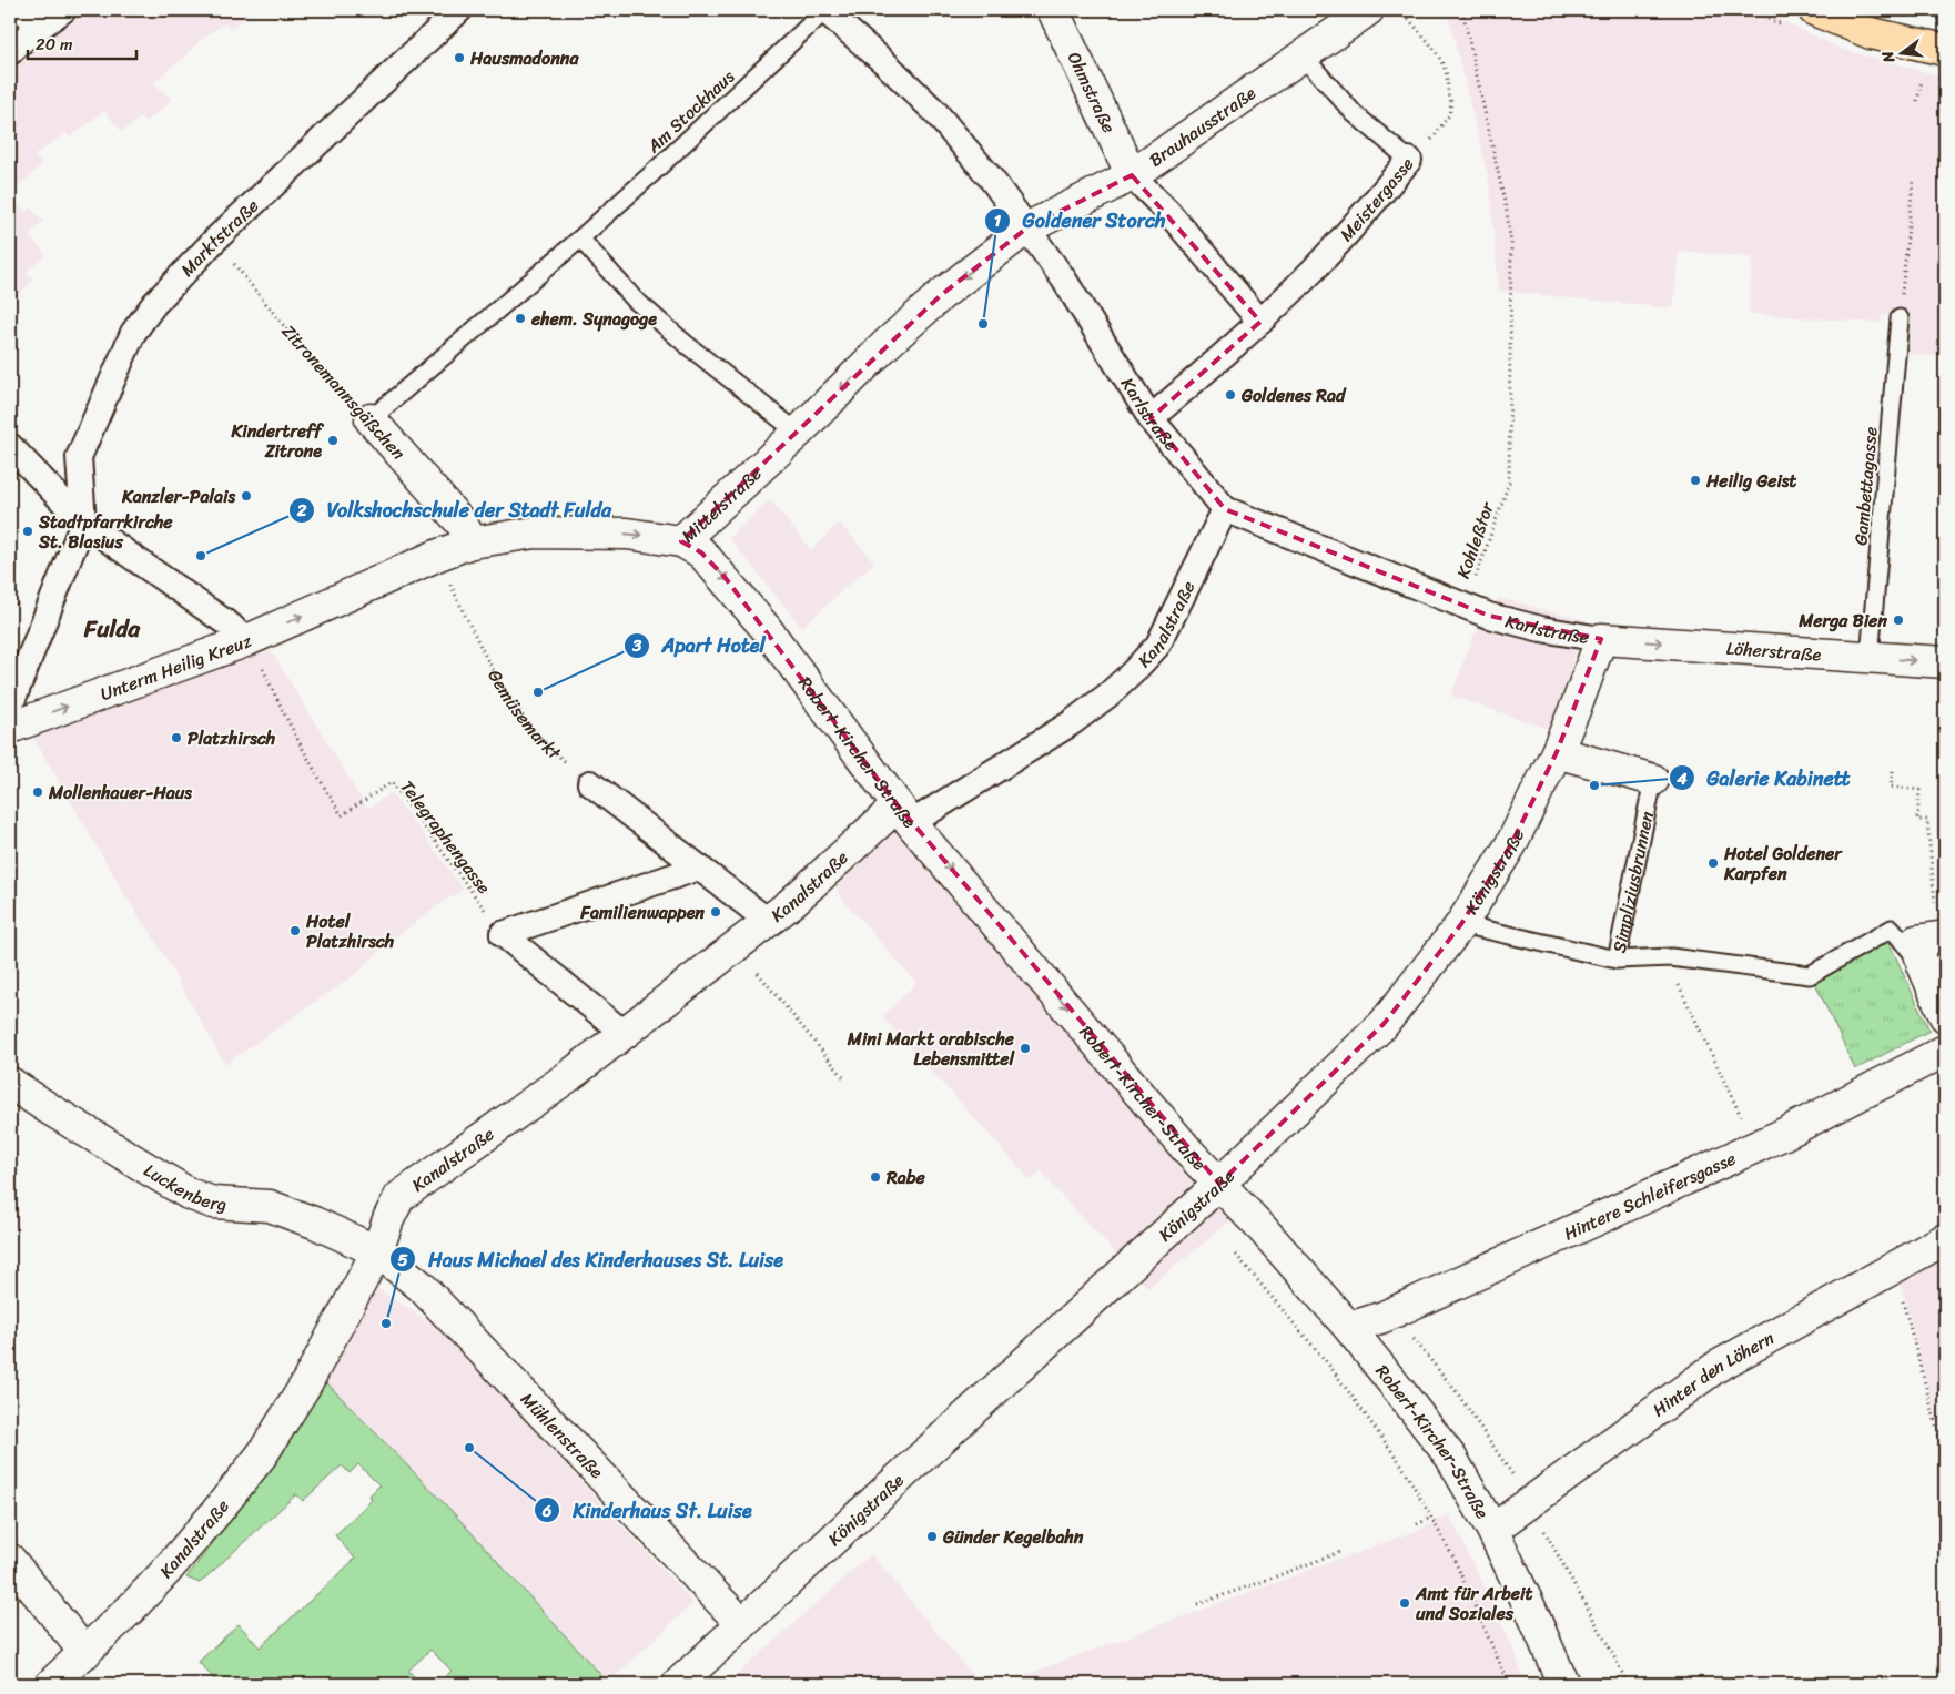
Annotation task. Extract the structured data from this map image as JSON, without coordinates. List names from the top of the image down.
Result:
{
  "streets": {
    "street": [
      "Ohmstraße",
      "Brauhausstraße",
      "Meistergasse",
      "Marktstraße",
      "Zitronemannsgäßchen",
      "Karlstraße",
      "Mittelstraße",
      "Kanalstraße",
      "Löherstraße",
      "Unterm Heilig Kreuz",
      "Robert-Kircher-Straße",
      "Königstraße",
      "Simpliziusbrunnen",
      "Luckenberg",
      "Hintere Schleifersgasse",
      "Hinter den Löhern",
      "Mühlenstraße"
    ],
    "lane": ["Am Stockhaus", "Gambettagasse"],
    "path": ["Kohleßtor", "Gemüsemarkt", "Telegraphengasse"]
  },
  "crossings": [
    ["Ohmstraße", "Brauhausstraße"],
    ["Am Stockhaus", "Zitronemannsgäßchen"],
    ["Am Stockhaus", "Karlstraße"],
    ["Brauhausstraße", "Meistergasse"],
    ["Brauhausstraße", "Karlstraße"],
    ["Brauhausstraße", "Mittelstraße"],
    ["Meistergasse", "Karlstraße"],
    ["Marktstraße", "Zitronemannsgäßchen"],
    ["Marktstraße", "Unterm Heilig Kreuz"],
    ["Zitronemannsgäßchen", "Mittelstraße"],
    ["Karlstraße", "Mittelstraße"],
    ["Karlstraße", "Kohleßtor"],
    ["Karlstraße", "Kanalstraße"],
    ["Karlstraße", "Löherstraße"],
    ["Karlstraße", "Königstraße"],
    ["Gambettagasse", "Löherstraße"],
    ["Mittelstraße", "Unterm Heilig Kreuz"],
    ["Mittelstraße", "Robert-Kircher-Straße"],
    ["Mittelstraße", "Telegraphengasse"],
    ["Kanalstraße", "Robert-Kircher-Straße"],
    ["Kanalstraße", "Luckenberg"],
    ["Kanalstraße", "Mühlenstraße"],
    ["Löherstraße", "Königstraße"],
    ["Unterm Heilig Kreuz", "Telegraphengasse"],
    ["Robert-Kircher-Straße", "Königstraße"],
    ["Robert-Kircher-Straße", "Hintere Schleifersgasse"],
    ["Robert-Kircher-Straße", "Hinter den Löhern"],
    ["Königstraße", "Simpliziusbrunnen"],
    ["Königstraße", "Mühlenstraße"],
    ["Luckenberg", "Mühlenstraße"]
  ],
  "one_way": ["Löherstraße", "Unterm Heilig Kreuz", "Robert-Kircher-Straße"],
  "districts": ["Fulda"],
  "places": [
    "Hausmadonna",
    "ehem. Synagoge",
    "Goldener Storch",
    "Goldenes Rad",
    "Kindertreff Zitrone",
    "Heilig Geist",
    "Kanzler-Palais",
    "Stadtpfarrkirche St. Blasius",
    "Volkshochschule der Stadt Fulda",
    "Merga Bien",
    "Apart Hotel",
    "Platzhirsch",
    "Galerie Kabinett",
    "Mollenhauer-Haus",
    "Hotel Goldener Karpfen",
    "Familienwappen",
    "Hotel Platzhirsch",
    "Mini Markt arabische Lebensmittel",
    "Rabe",
    "Haus Michael des Kinderhauses St. Luise",
    "Kinderhaus St. Luise",
    "Günder Kegelbahn",
    "Amt für Arbeit und Soziales"
  ],
  "scale_bar": "20 m",
  "north": "left"
}
